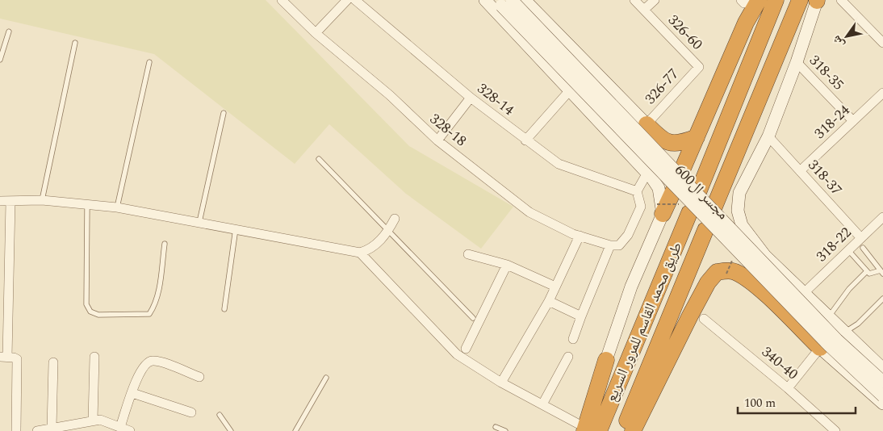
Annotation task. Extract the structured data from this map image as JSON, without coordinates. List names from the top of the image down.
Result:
{
  "streets": {
    "highway": ["طريق محمد القاسم للمرور السريع"],
    "street": [
      "326-60",
      "318-35",
      "326-77",
      "328-14",
      "318-24",
      "328-18",
      "318-37",
      "مجسر ال600",
      "318-22",
      "340-40"
    ]
  },
  "crossings": [
    ["326-60", "326-77"],
    ["318-35", "318-24"],
    ["318-24", "318-37"],
    ["318-37", "318-22"]
  ],
  "scale_bar": "100 m",
  "north": "bottom left"
}
